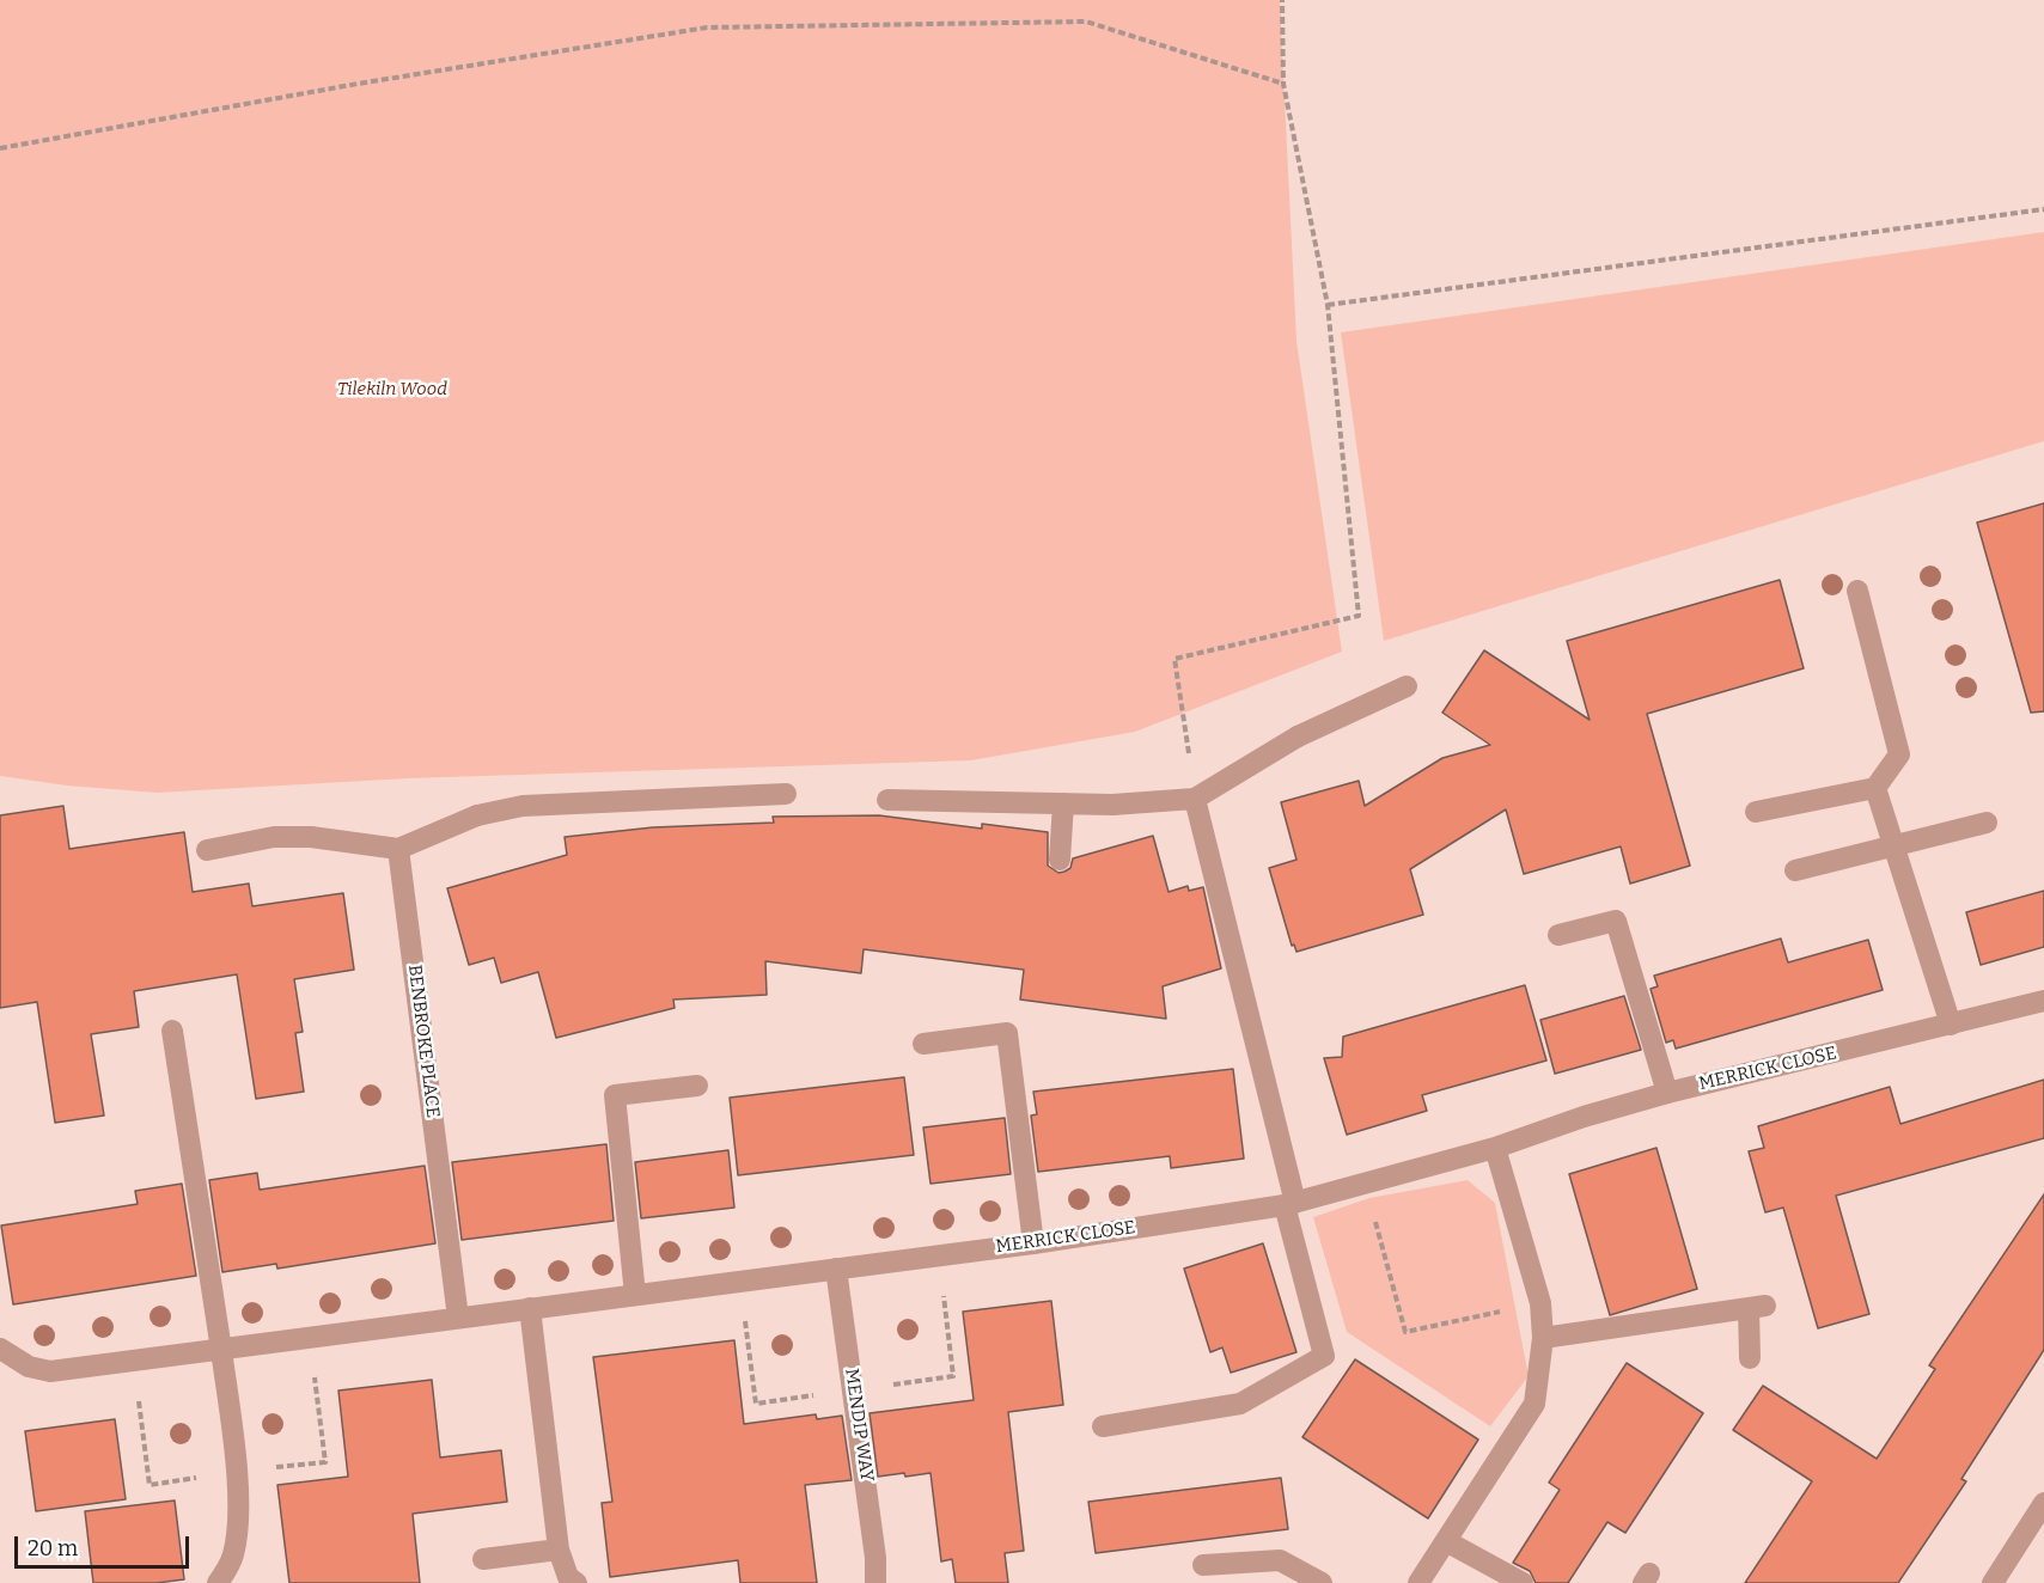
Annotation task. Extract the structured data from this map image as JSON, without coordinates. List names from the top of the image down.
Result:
{
  "streets": {
    "street": ["BENBROKE PLACE", "MERRICK CLOSE", "MENDIP WAY"]
  },
  "crossings": [
    ["MERRICK CLOSE", "MENDIP WAY"]
  ],
  "parks": ["Tilekiln Wood"],
  "scale_bar": "20 m"
}
